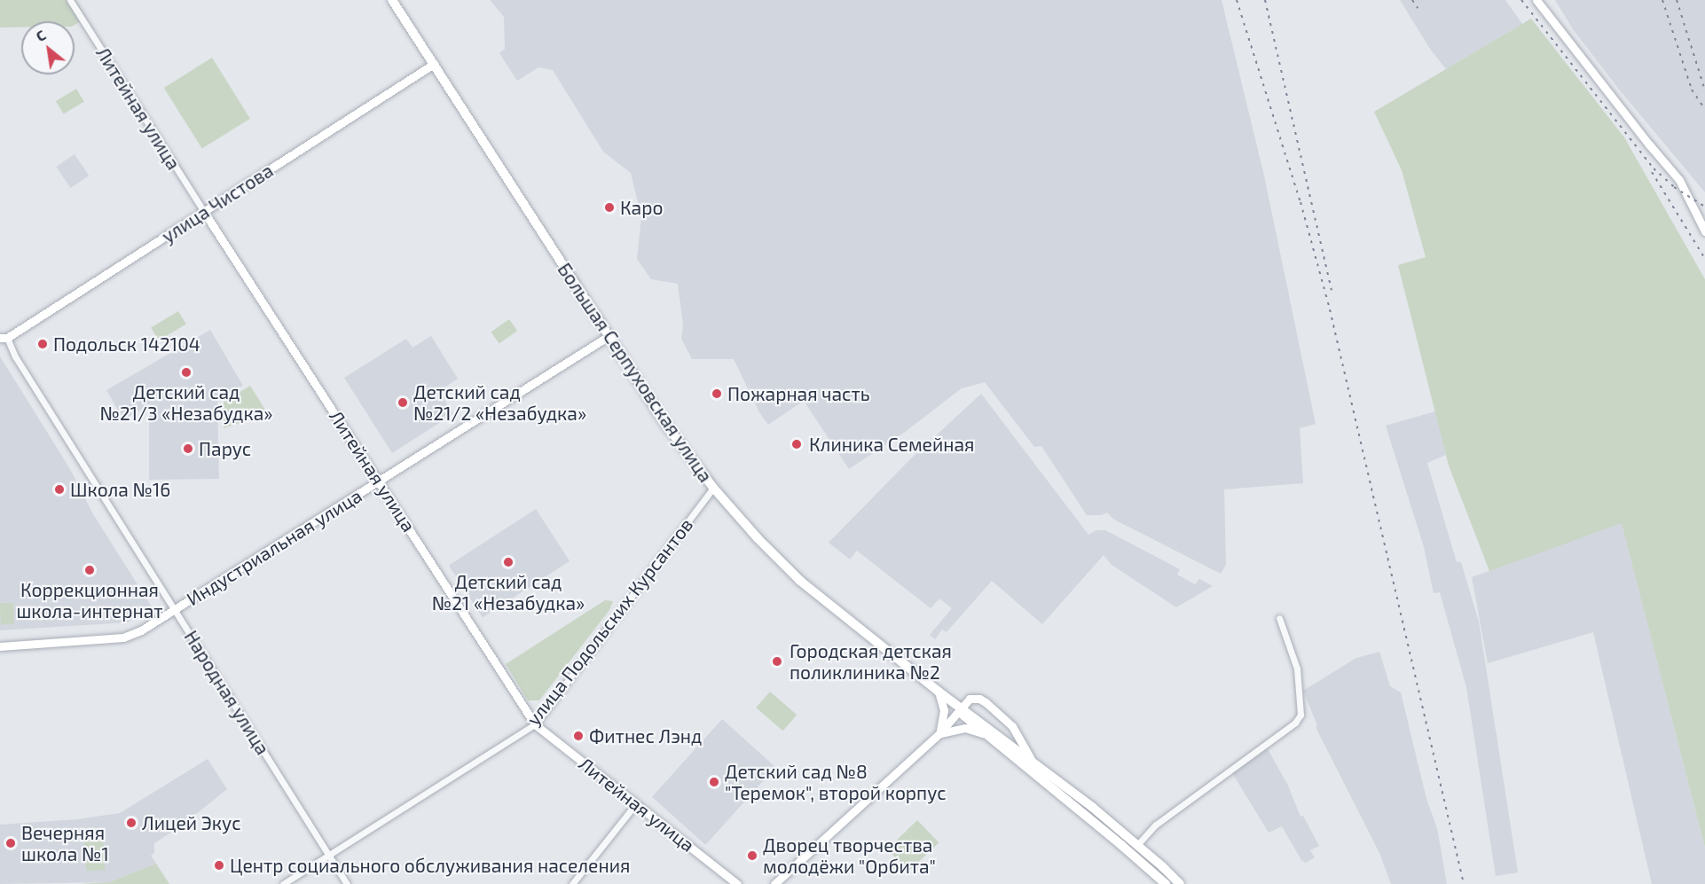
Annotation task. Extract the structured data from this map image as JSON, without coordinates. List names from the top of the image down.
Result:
{
  "streets": {
    "main road": ["Большая Серпуховская улица"],
    "street": [
      "Литейная улица",
      "улица Чистова",
      "Индустриальная улица",
      "улица Подольских Курсантов",
      "Народная улица"
    ]
  },
  "crossings": [
    ["Литейная улица", "улица Чистова"],
    ["Литейная улица", "Индустриальная улица"],
    ["Литейная улица", "улица Подольских Курсантов"],
    ["улица Чистова", "Большая Серпуховская улица"],
    ["улица Чистова", "Народная улица"],
    ["Большая Серпуховская улица", "Индустриальная улица"],
    ["Большая Серпуховская улица", "улица Подольских Курсантов"],
    ["Индустриальная улица", "Народная улица"],
    ["улица Подольских Курсантов", "Народная улица"]
  ],
  "places": [
    "Каро",
    "Подольск 142104",
    "Детский сад №21/3 «Незабудка»",
    "Пожарная часть",
    "Детский сад №21/2 «Незабудка»",
    "Клиника Семейная",
    "Парус",
    "Школа №16",
    "Детский сад №21 «Незабудка»",
    "Коррекционная школа-интернат",
    "Городская детская поликлиника №2",
    "Фитнес Лэнд",
    "Детский сад №8 \"Теремок\", второй корпус",
    "Лицей Экус",
    "Вечерняя школа №1",
    "Дворец творчества молодёжи \"Орбита\"",
    "Центр социального обслуживания населения"
  ],
  "north": "top left"
}
